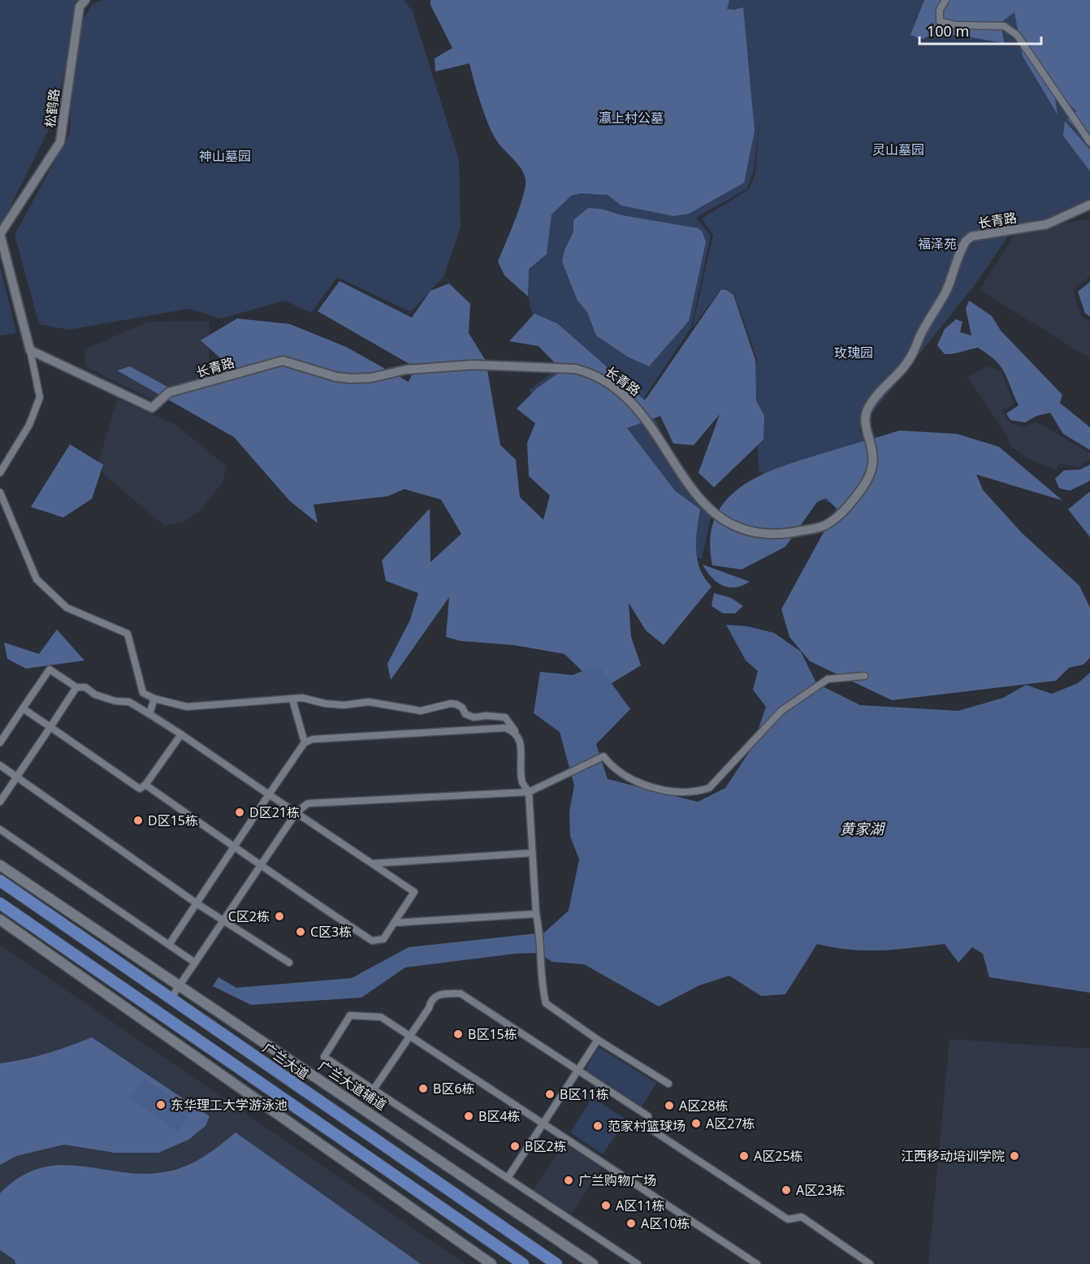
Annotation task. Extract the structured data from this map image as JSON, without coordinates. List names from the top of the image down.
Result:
{
  "streets": {
    "main road": ["广兰大道", "广兰大道辅道"],
    "street": ["松鹤路", "长青路"]
  },
  "water": ["黄家湖"],
  "parks": [
    "瀛上村公墓",
    "灵山墓园",
    "神山墓园",
    "福泽苑",
    "玫瑰园"
  ],
  "places": [
    "D区21栋",
    "D区15栋",
    "C区2栋",
    "C区3栋",
    "B区15栋",
    "B区6栋",
    "B区11栋",
    "东华理工大学游泳池",
    "A区28栋",
    "B区4栋",
    "A区27栋",
    "范家村篮球场",
    "B区2栋",
    "A区25栋",
    "江西移动培训学院",
    "广兰购物广场",
    "A区23栋",
    "A区11栋",
    "A区10栋"
  ],
  "scale_bar": "100 m"
}
